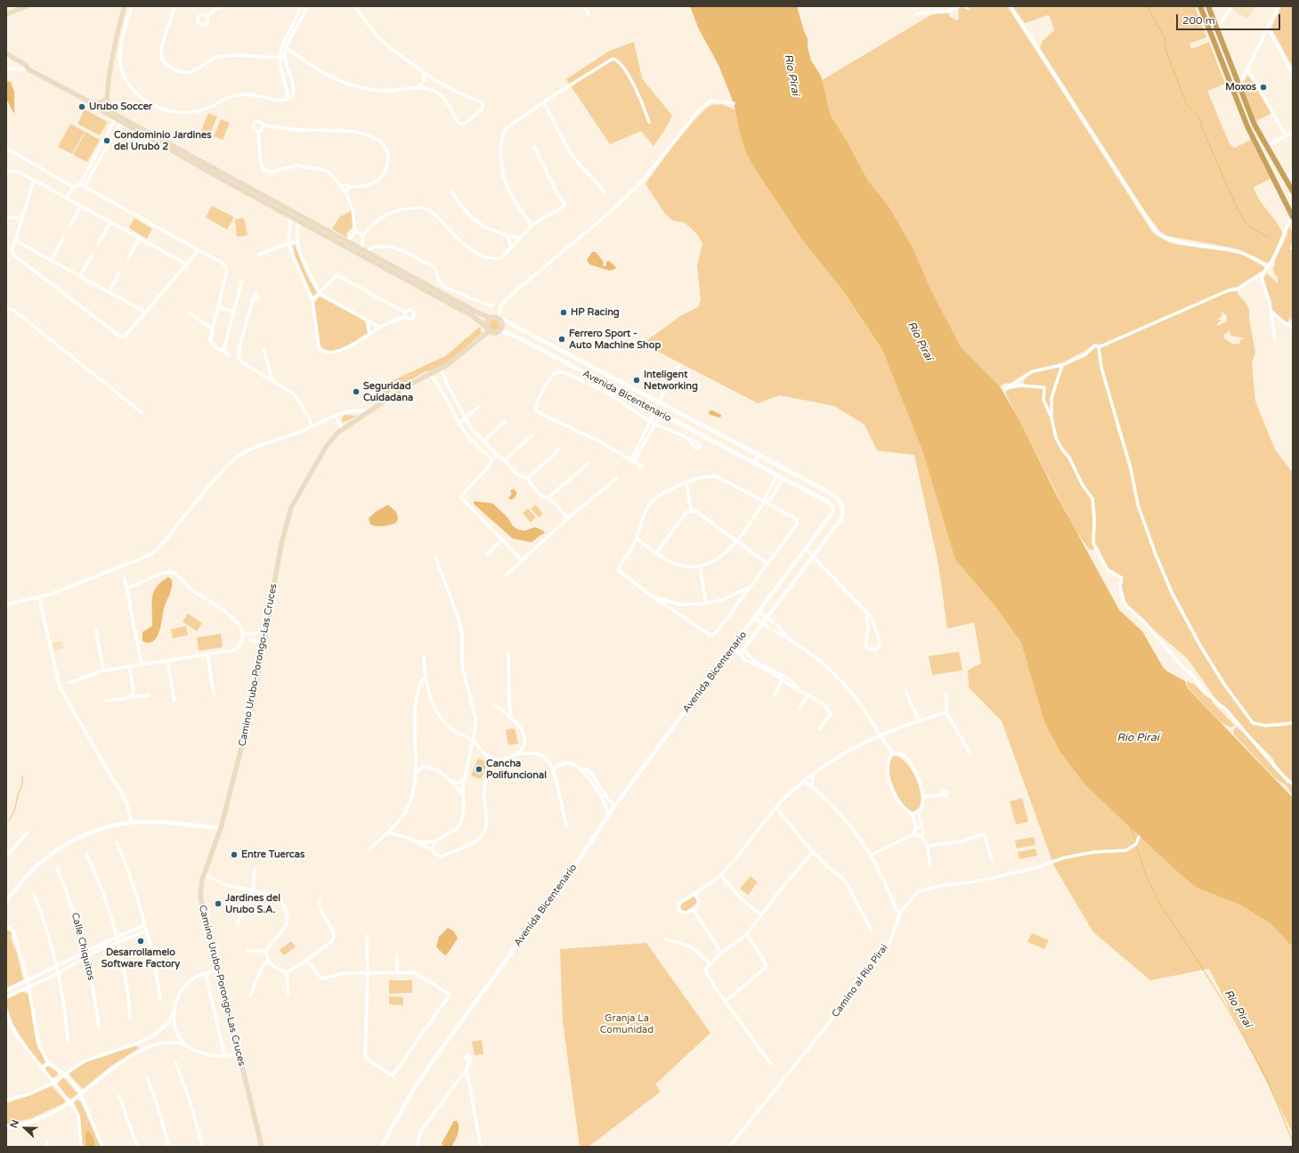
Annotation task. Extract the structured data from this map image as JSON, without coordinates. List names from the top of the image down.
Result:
{
  "streets": {
    "main road": ["Camino Urubo-Porongo-Las Cruces"],
    "street": ["Avenida Bicentenario", "Calle Chiquitos", "Camino al Rio Pirai"]
  },
  "crossings": [
    ["Avenida Bicentenario", "Camino Urubo-Porongo-Las Cruces"]
  ],
  "water": ["Río Piraí"],
  "parks": ["Granja La Comunidad"],
  "places": [
    "Moxos",
    "Urubo Soccer",
    "Condominio Jardines del Urubó 2",
    "HP Racing",
    "Ferrero Sport - Auto Machine Shop",
    "Inteligent Networking",
    "Seguridad Cuidadana",
    "Cancha Polifuncional",
    "Entre Tuercas",
    "Jardines del Urubo S.A.",
    "Desarrollamelo Software Factory"
  ],
  "scale_bar": "200 m",
  "north": "left"
}
